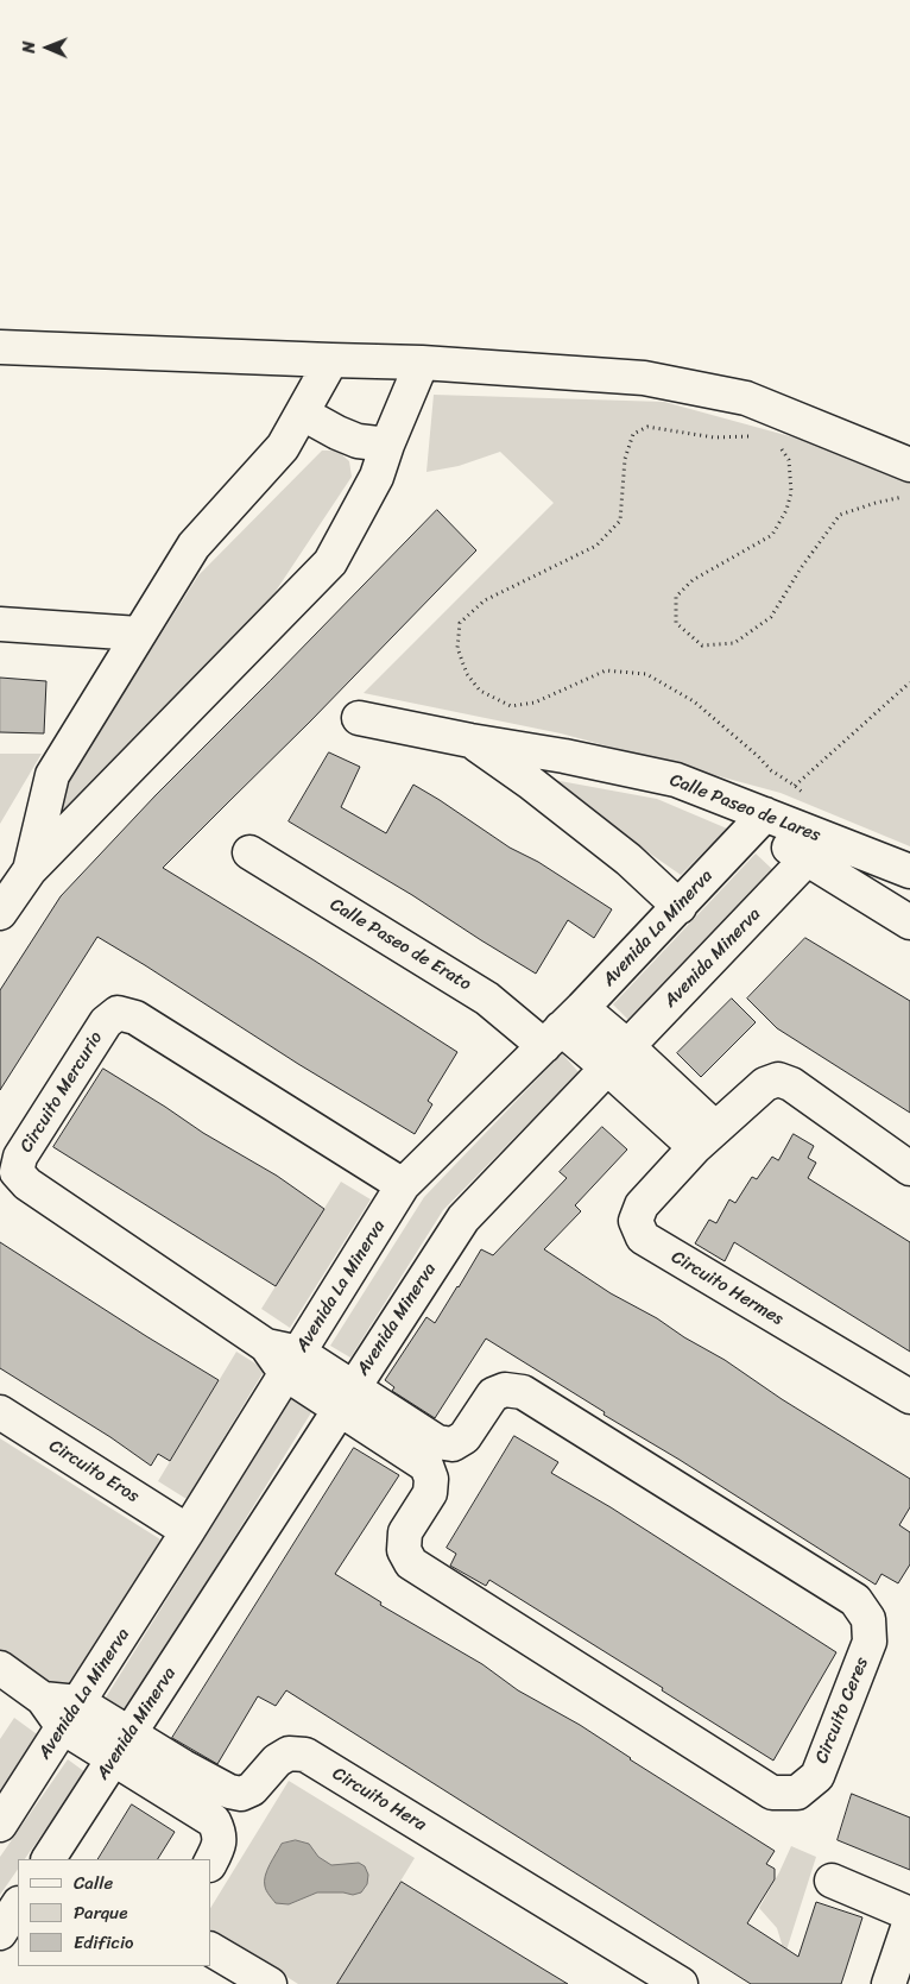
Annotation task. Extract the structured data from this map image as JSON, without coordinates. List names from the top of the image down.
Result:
{
  "streets": {
    "street": [
      "Calle Paseo de Lares",
      "Avenida La Minerva",
      "Calle Paseo de Erato",
      "Avenida Minerva",
      "Circuito Mercurio",
      "Circuito Hermes",
      "Circuito Eros",
      "Circuito Ceres",
      "Circuito Hera"
    ]
  },
  "crossings": [
    ["Calle Paseo de Lares", "Avenida La Minerva"],
    ["Calle Paseo de Lares", "Avenida Minerva"],
    ["Avenida La Minerva", "Calle Paseo de Erato"],
    ["Avenida La Minerva", "Circuito Mercurio"],
    ["Avenida La Minerva", "Circuito Eros"],
    ["Avenida La Minerva", "Circuito Hera"],
    ["Avenida Minerva", "Circuito Mercurio"],
    ["Avenida Minerva", "Circuito Ceres"],
    ["Avenida Minerva", "Circuito Hera"],
    ["Circuito Mercurio", "Circuito Ceres"]
  ],
  "legend": ["Calle", "Parque", "Edificio"],
  "north": "left"
}
